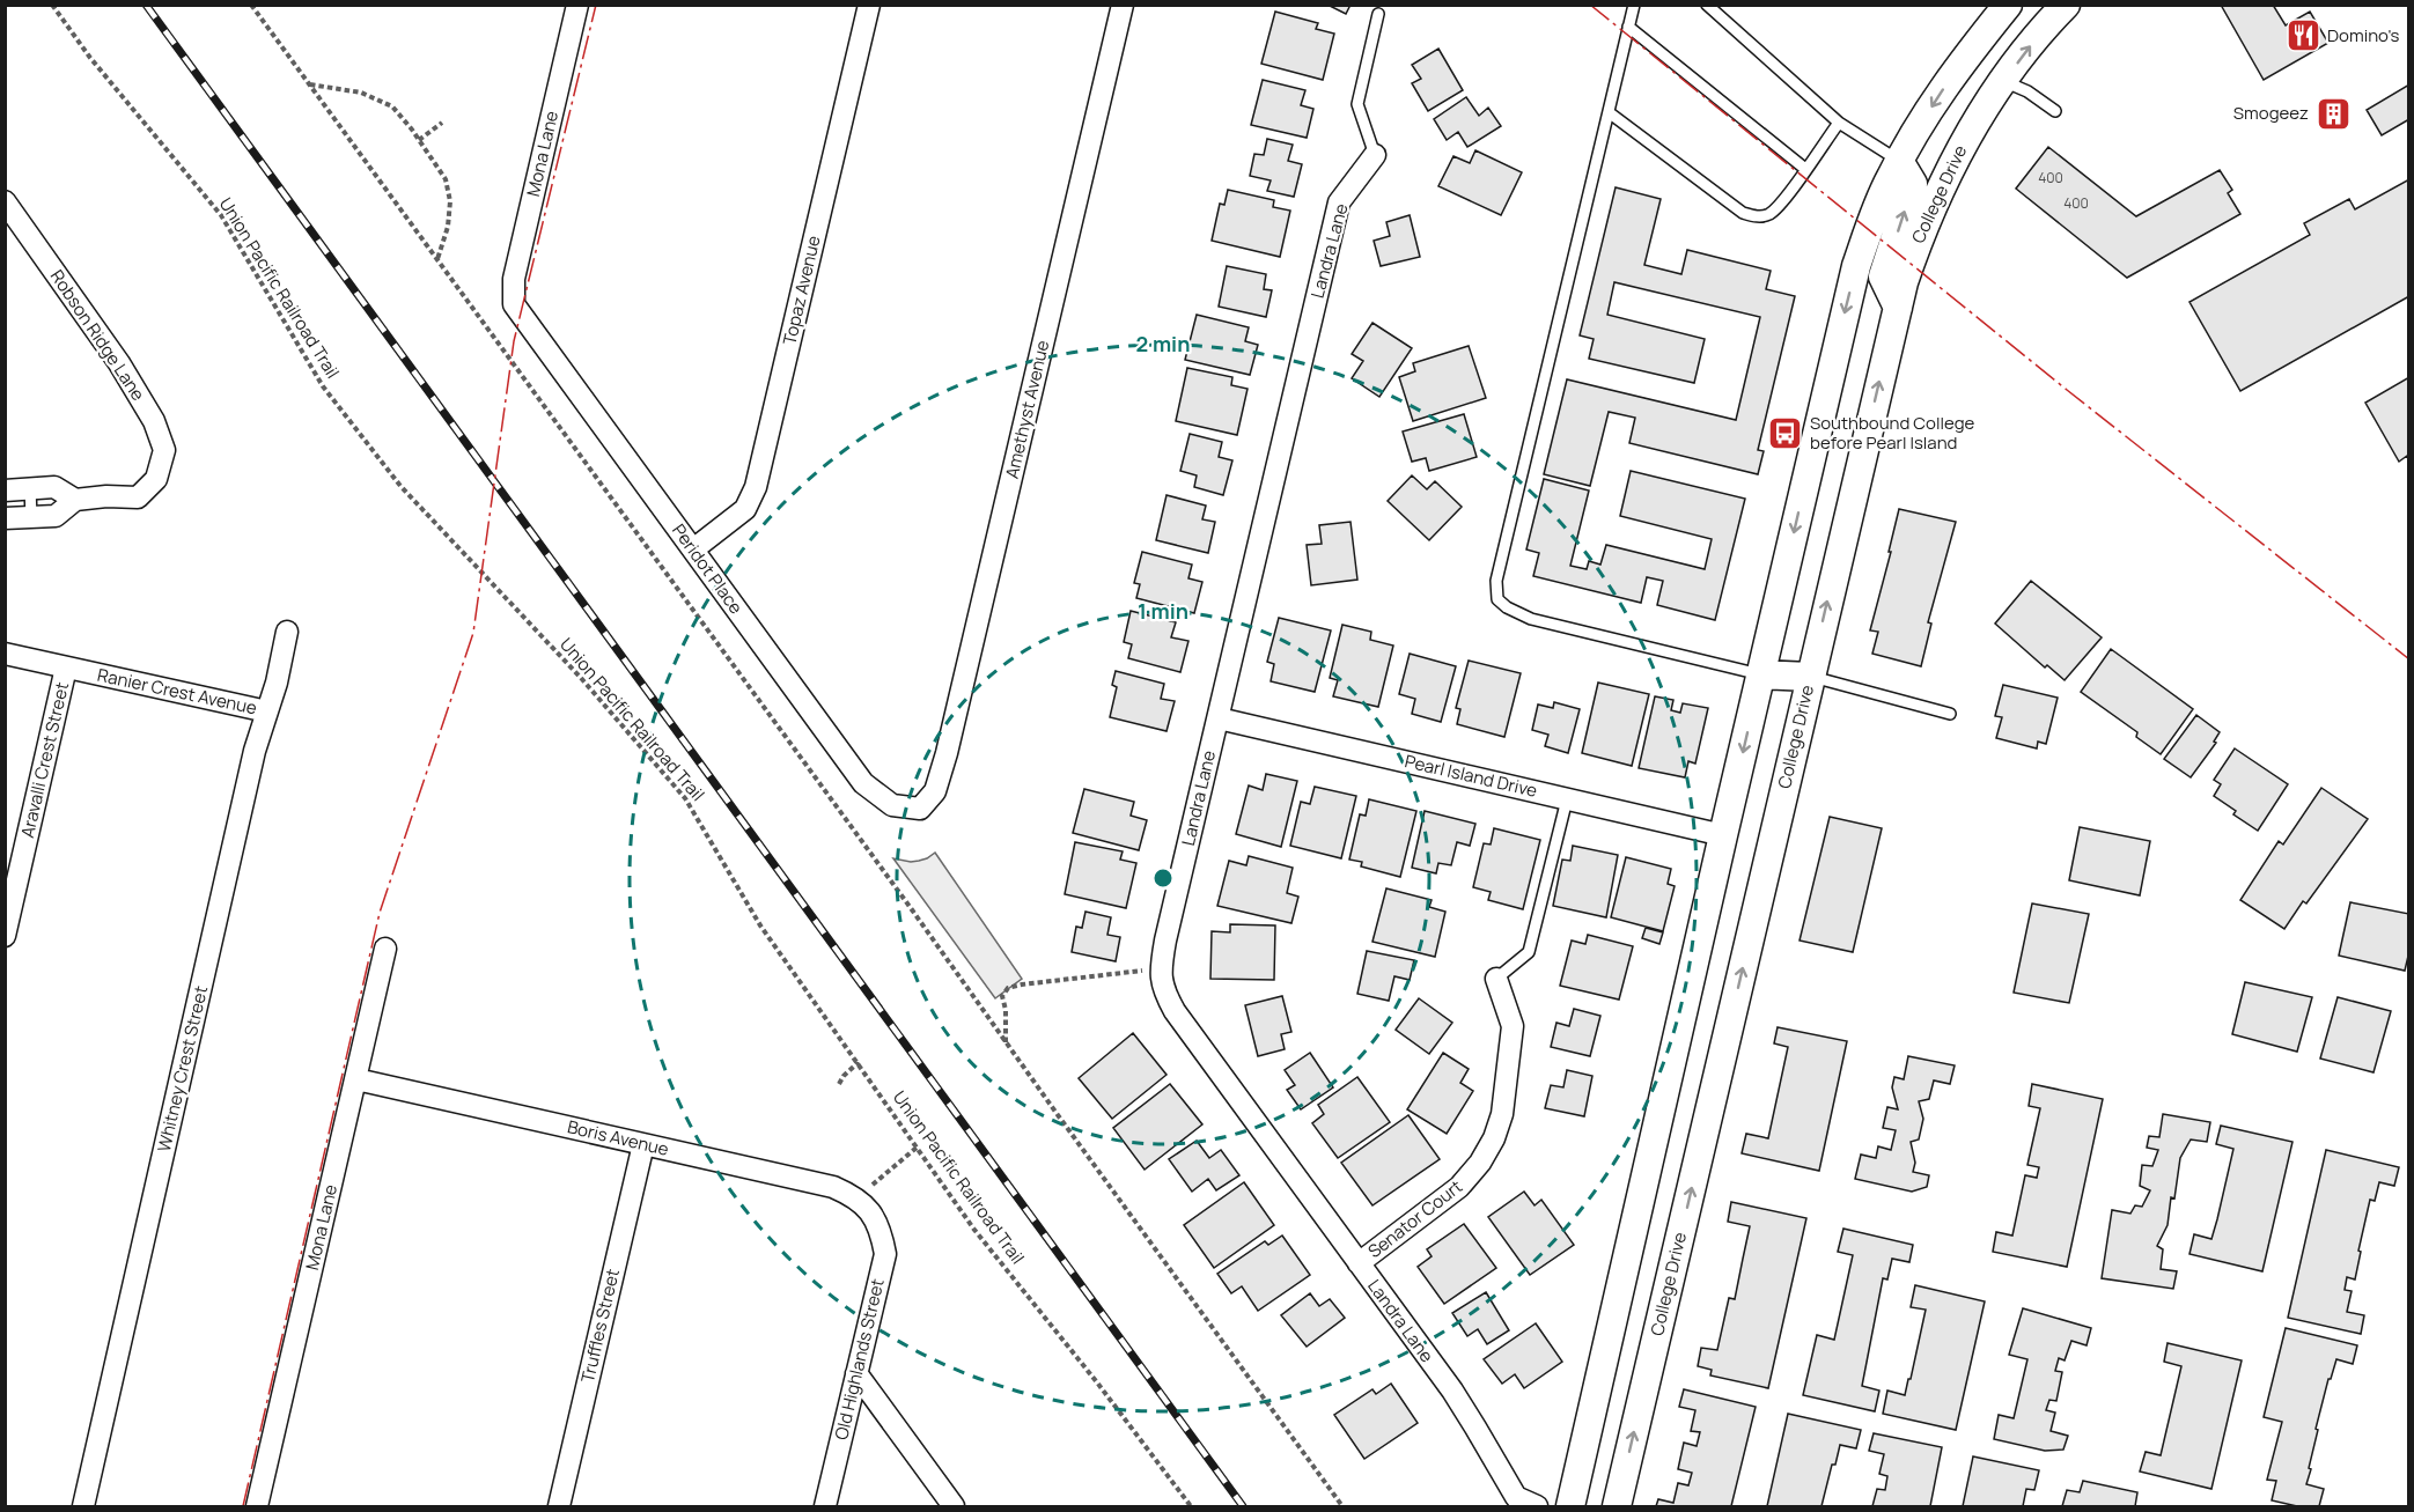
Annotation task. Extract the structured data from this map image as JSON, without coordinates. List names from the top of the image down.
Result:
{
  "streets": {
    "main road": ["College Drive"],
    "street": [
      "Mona Lane",
      "Landra Lane",
      "Topaz Avenue",
      "Robson Ridge Lane",
      "Amethyst Avenue",
      "Peridot Place",
      "Ranier Crest Avenue",
      "Aravalli Crest Street",
      "Pearl Island Drive",
      "Whitney Crest Street",
      "Boris Avenue",
      "Senator Court",
      "Truffles Street",
      "Old Highlands Street"
    ],
    "path": ["Union Pacific Railroad Trail"]
  },
  "crossings": [
    ["Mona Lane", "Peridot Place"],
    ["Mona Lane", "Boris Avenue"],
    ["Landra Lane", "Pearl Island Drive"],
    ["Landra Lane", "Senator Court"],
    ["Topaz Avenue", "Peridot Place"],
    ["Amethyst Avenue", "Peridot Place"],
    ["Ranier Crest Avenue", "Aravalli Crest Street"],
    ["Ranier Crest Avenue", "Whitney Crest Street"],
    ["Boris Avenue", "Truffles Street"],
    ["Boris Avenue", "Old Highlands Street"]
  ],
  "places": {
    "restaurant": ["Domino's"],
    "building": ["Smogeez"],
    "bus stop": ["Southbound College before Pearl Island"]
  },
  "house_numbers": ["400", "400"],
  "rings": ["2 min", "1 min"]
}
